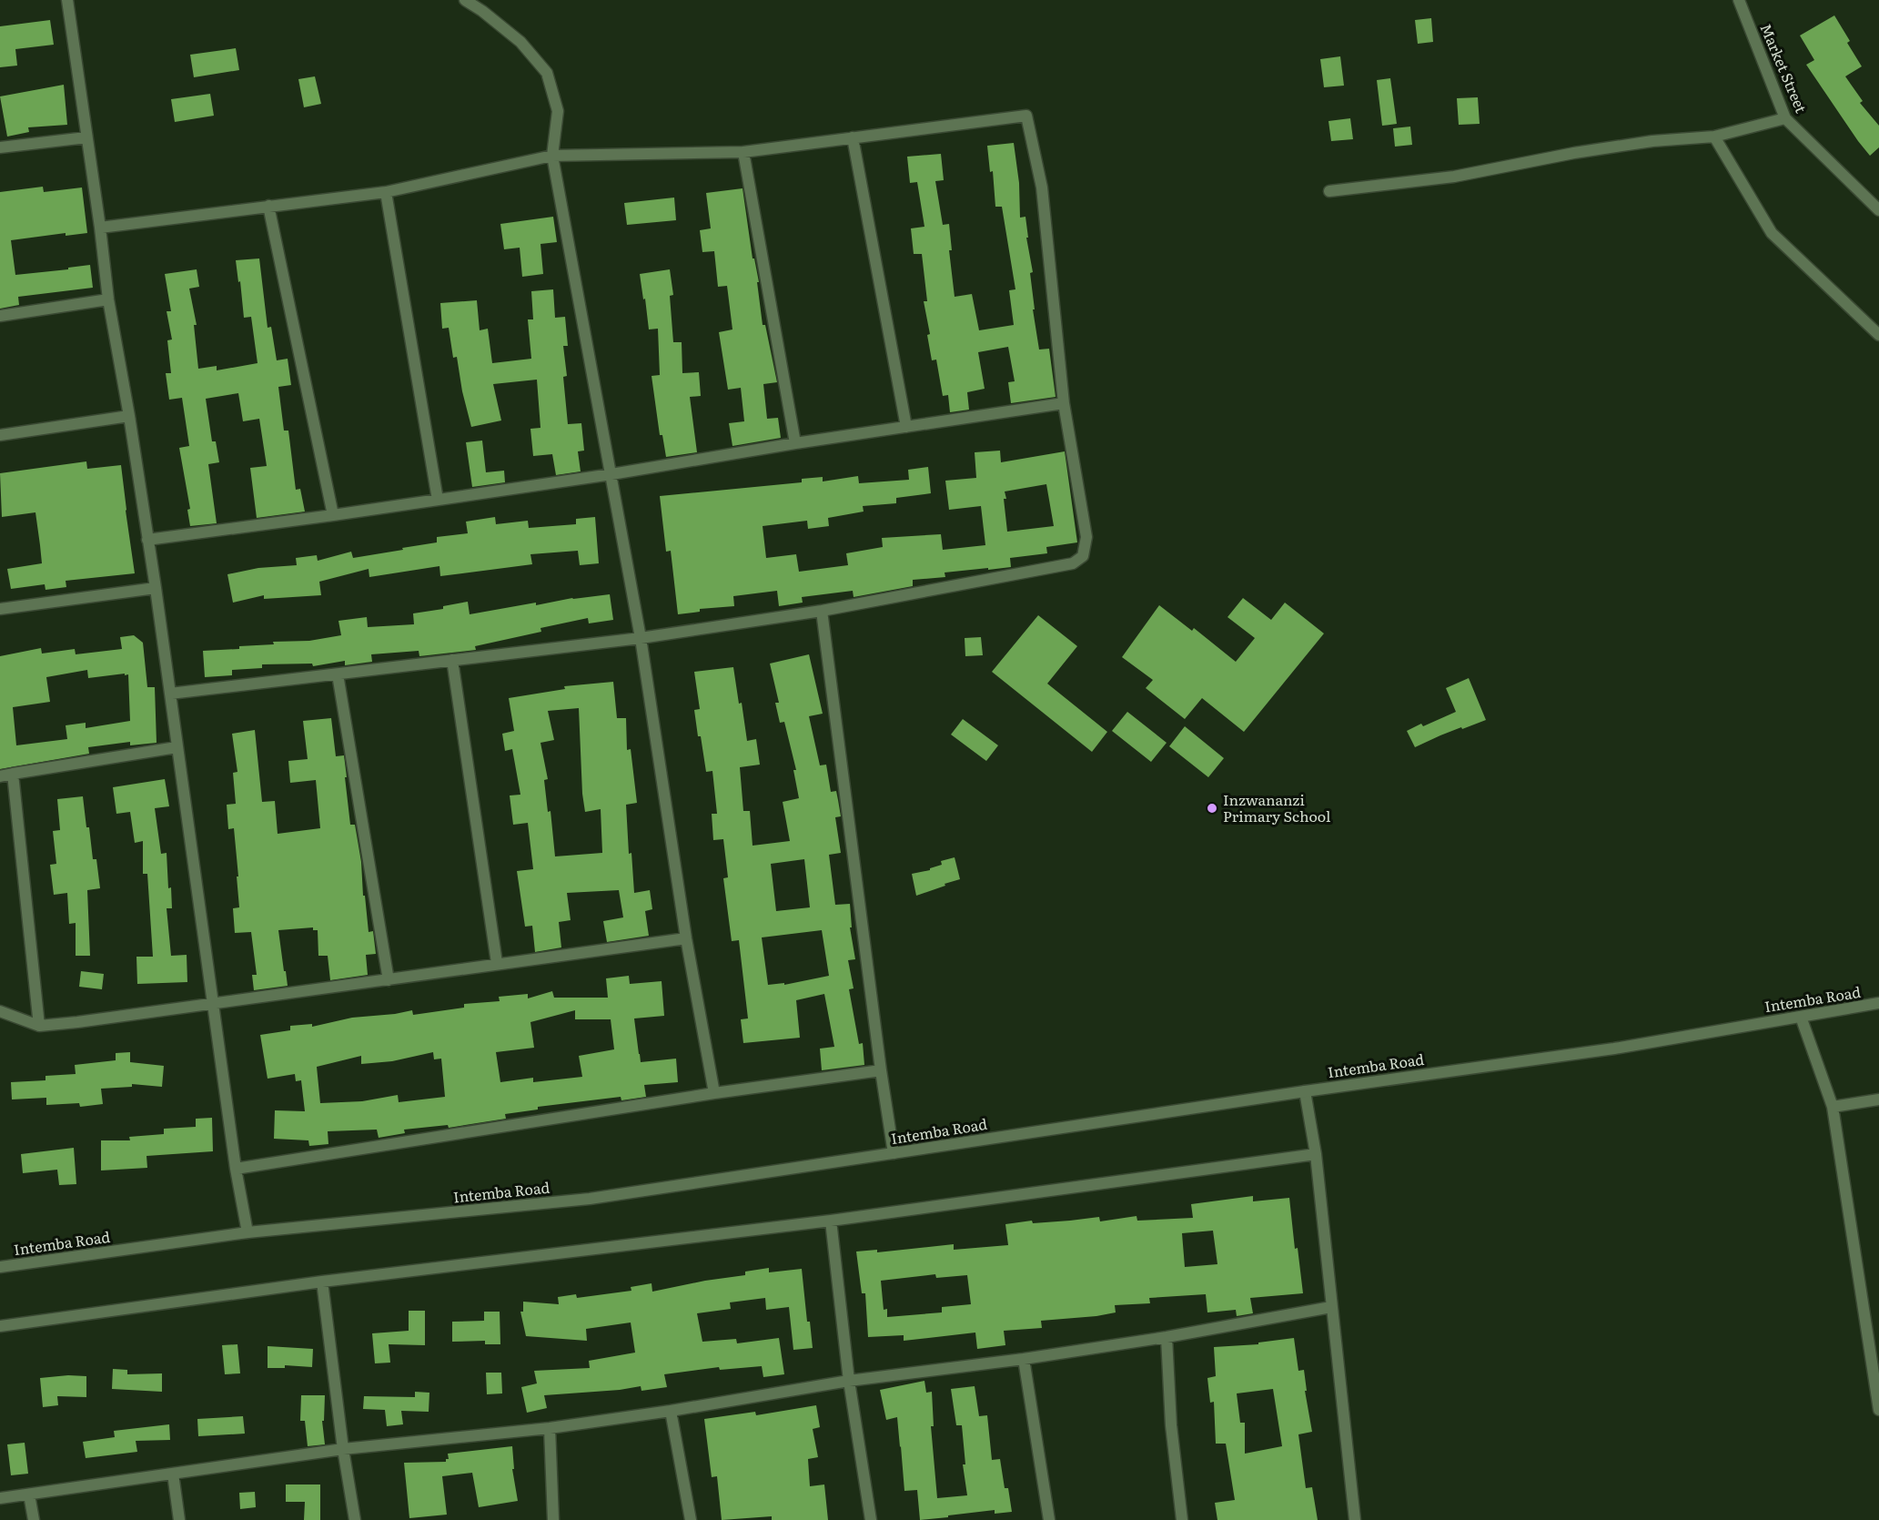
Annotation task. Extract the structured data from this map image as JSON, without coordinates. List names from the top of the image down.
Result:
{
  "streets": {
    "street": ["Market Street", "Intemba Road"]
  },
  "places": ["Inzwananzi Primary School"]
}
